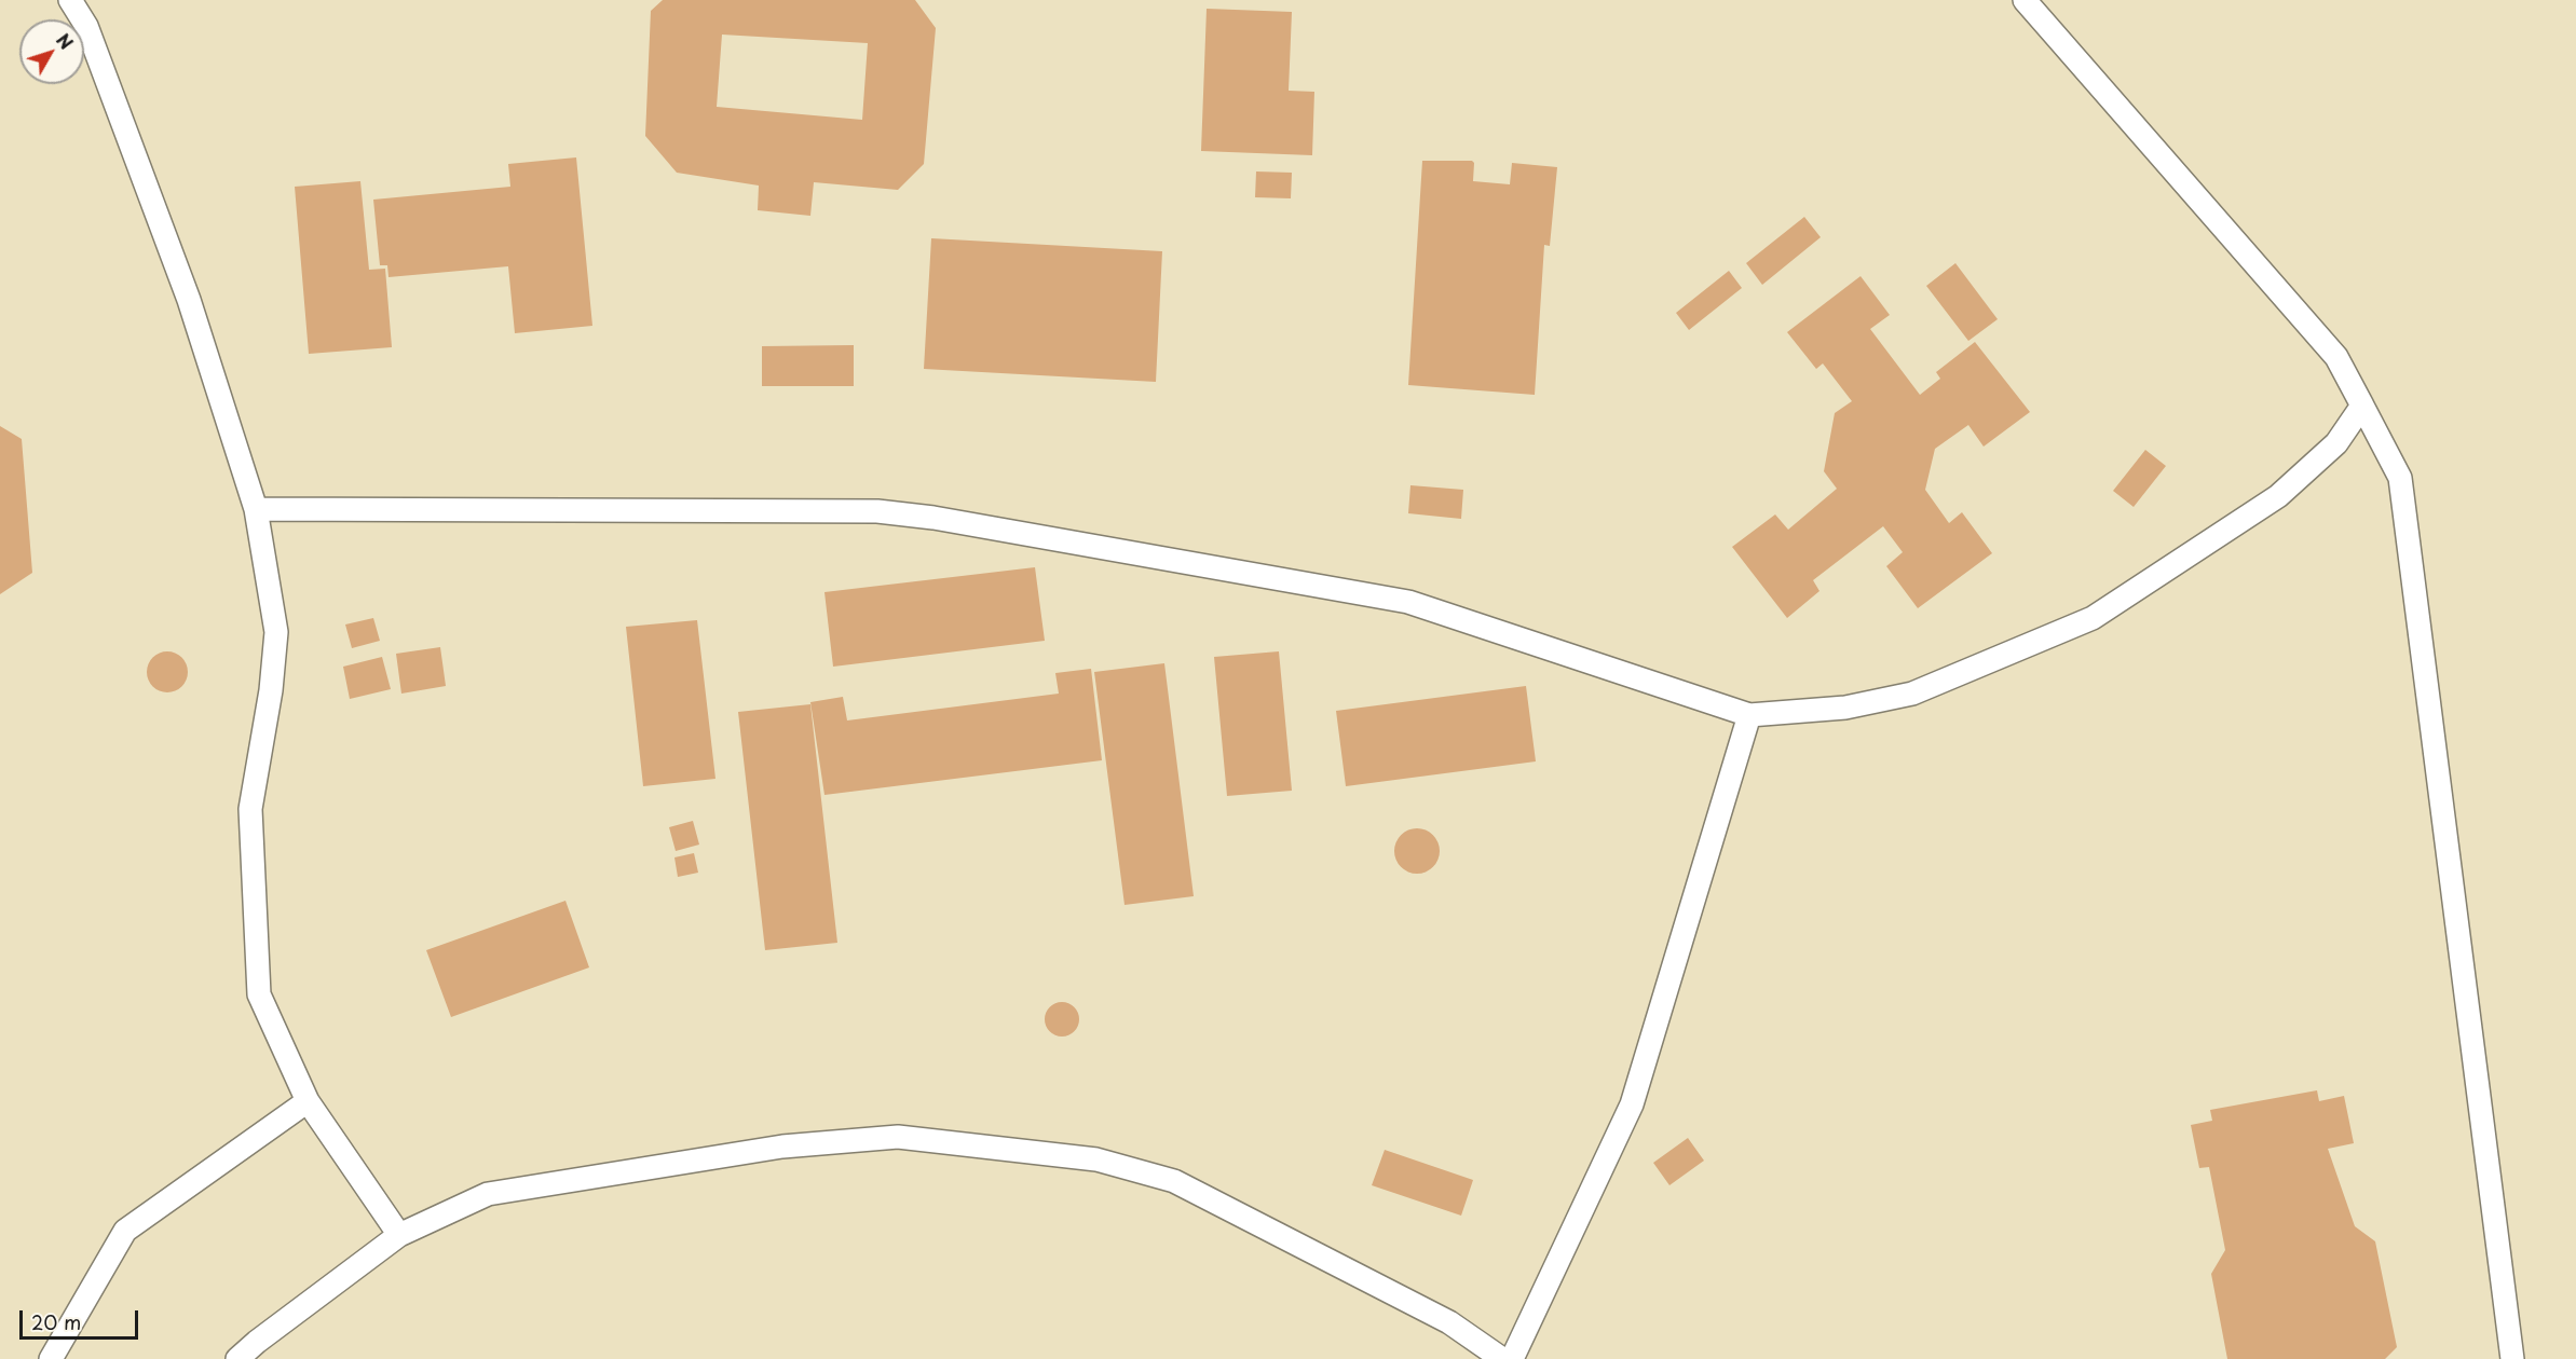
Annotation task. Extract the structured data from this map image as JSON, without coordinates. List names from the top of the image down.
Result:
{
  "scale_bar": "20 m",
  "north": "top right"
}
